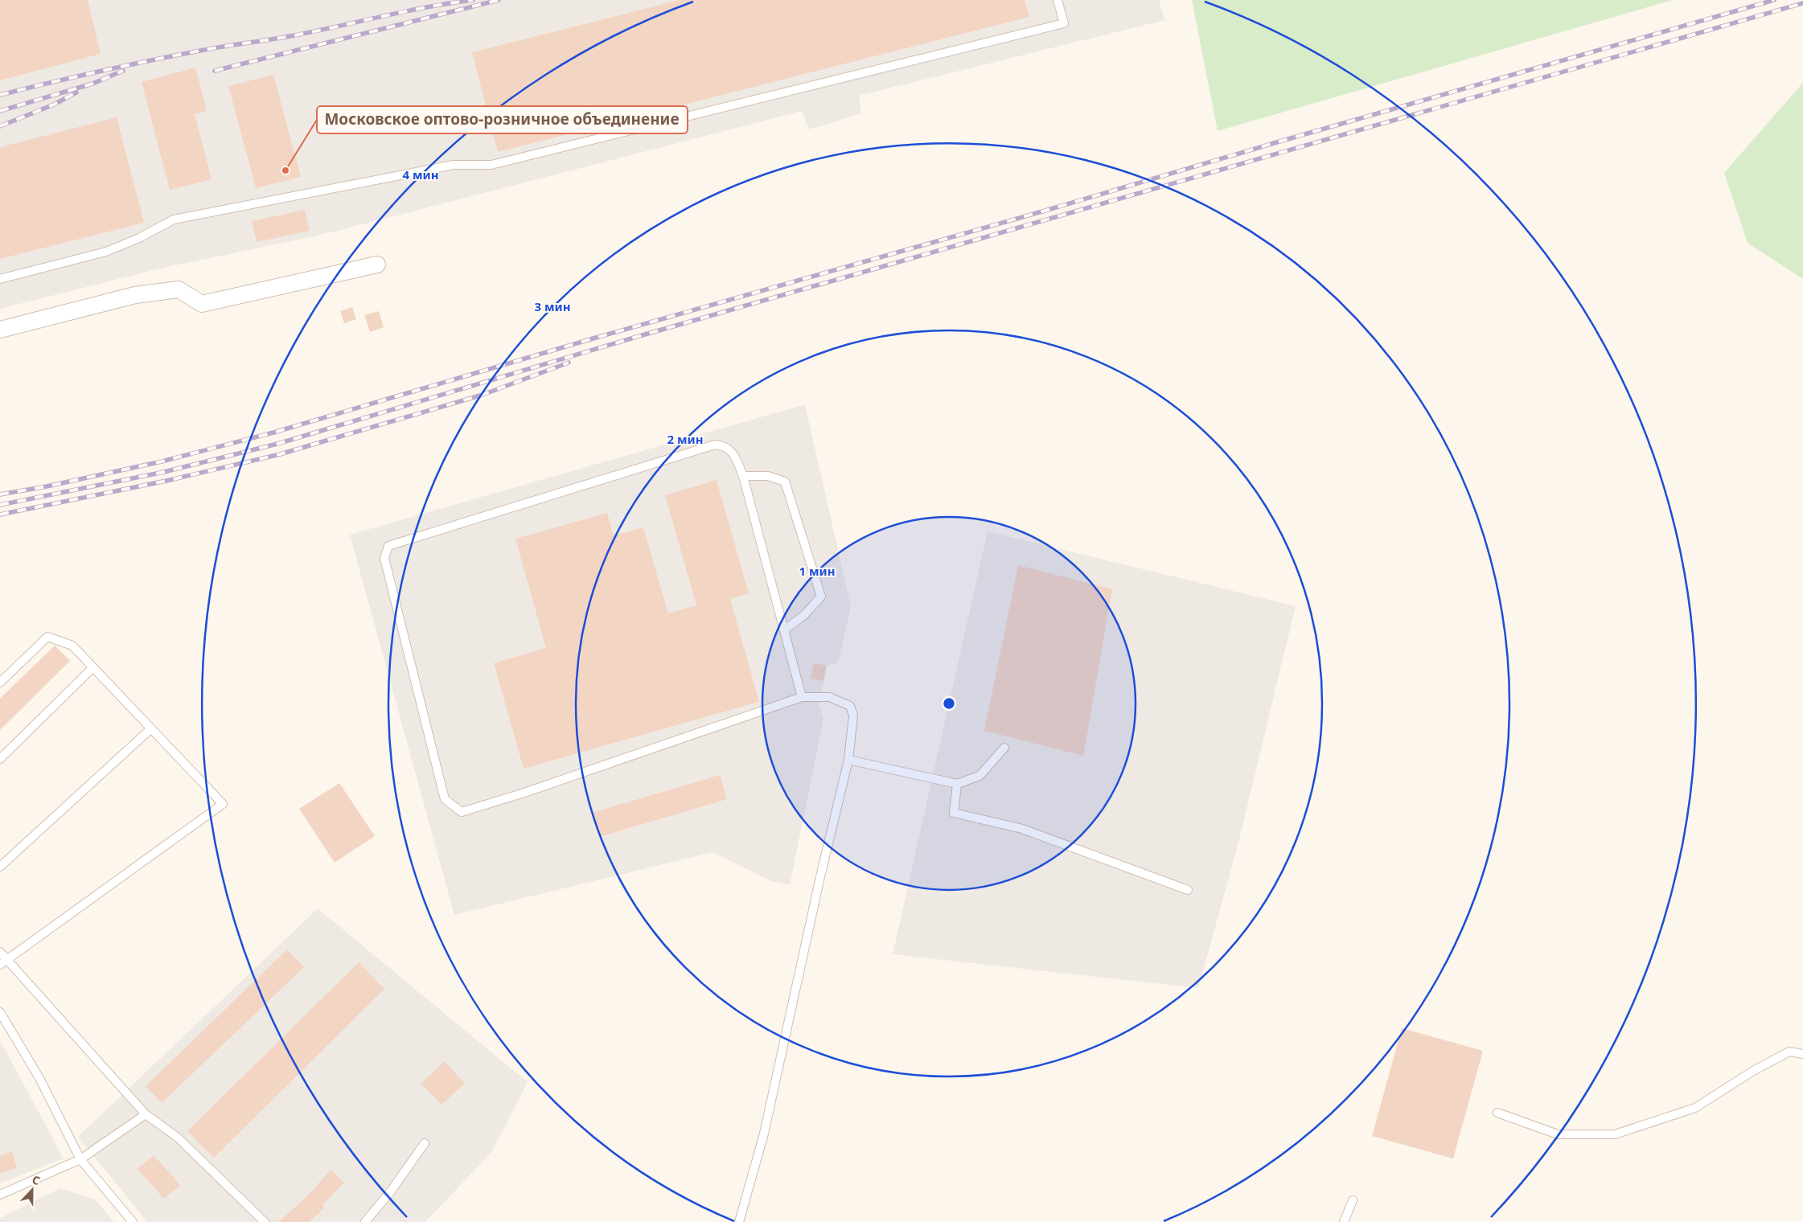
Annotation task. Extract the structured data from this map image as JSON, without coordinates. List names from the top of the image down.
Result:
{
  "places": ["Московское оптово-розничное объединение"],
  "north": "top",
  "rings": [
    "4 мин",
    "3 мин",
    "2 мин",
    "1 мин"
  ]
}
